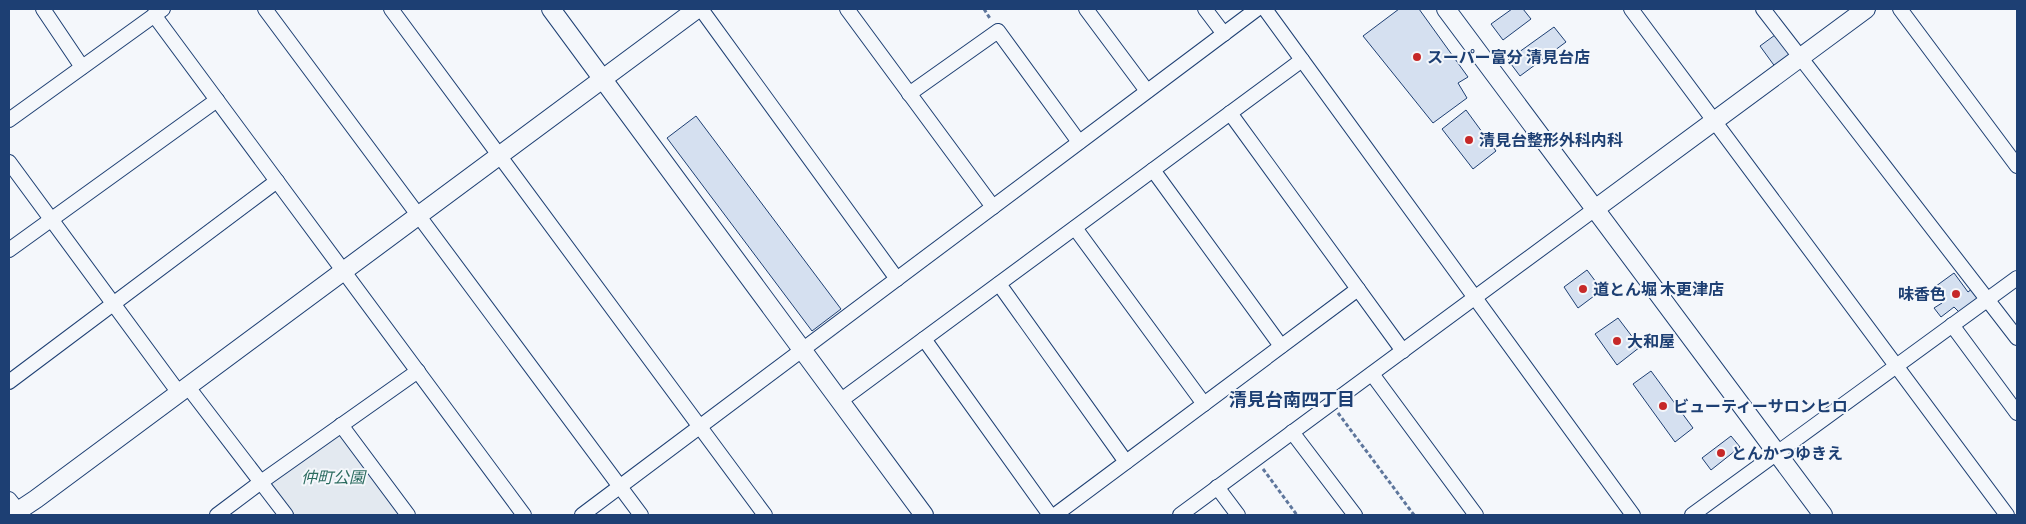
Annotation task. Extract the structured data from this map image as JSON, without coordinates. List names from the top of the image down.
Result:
{
  "districts": ["清見台南四丁目"],
  "parks": ["仲町公園"],
  "places": [
    "スーパー富分 清見台店",
    "清見台整形外科内科",
    "道とん堀 木更津店",
    "味香色",
    "大和屋",
    "ビューティーサロンヒロ",
    "とんかつゆきえ"
  ]
}
